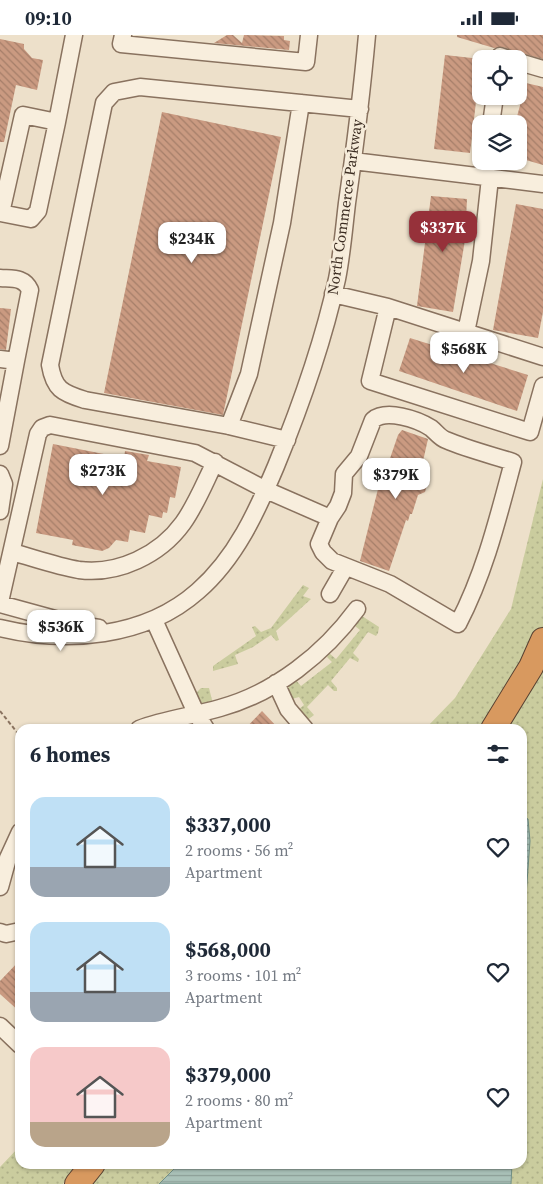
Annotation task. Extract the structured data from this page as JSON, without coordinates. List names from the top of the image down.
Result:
{
  "streets": {
    "street": ["North Commerce Parkway"]
  },
  "page": {
    "status": "09:10",
    "price": [
      "$337K",
      "$234K",
      "$568K",
      "$273K",
      "$379K",
      "$536K"
    ],
    "heading": "6 homes",
    "list": [
      {
        "name": "$337,000",
        "note": "2 rooms · 56 m² · Apartment"
      },
      {
        "name": "$568,000",
        "note": "3 rooms · 101 m² · Apartment"
      },
      {
        "name": "$379,000",
        "note": "2 rooms · 80 m² · Apartment"
      }
    ]
  }
}
